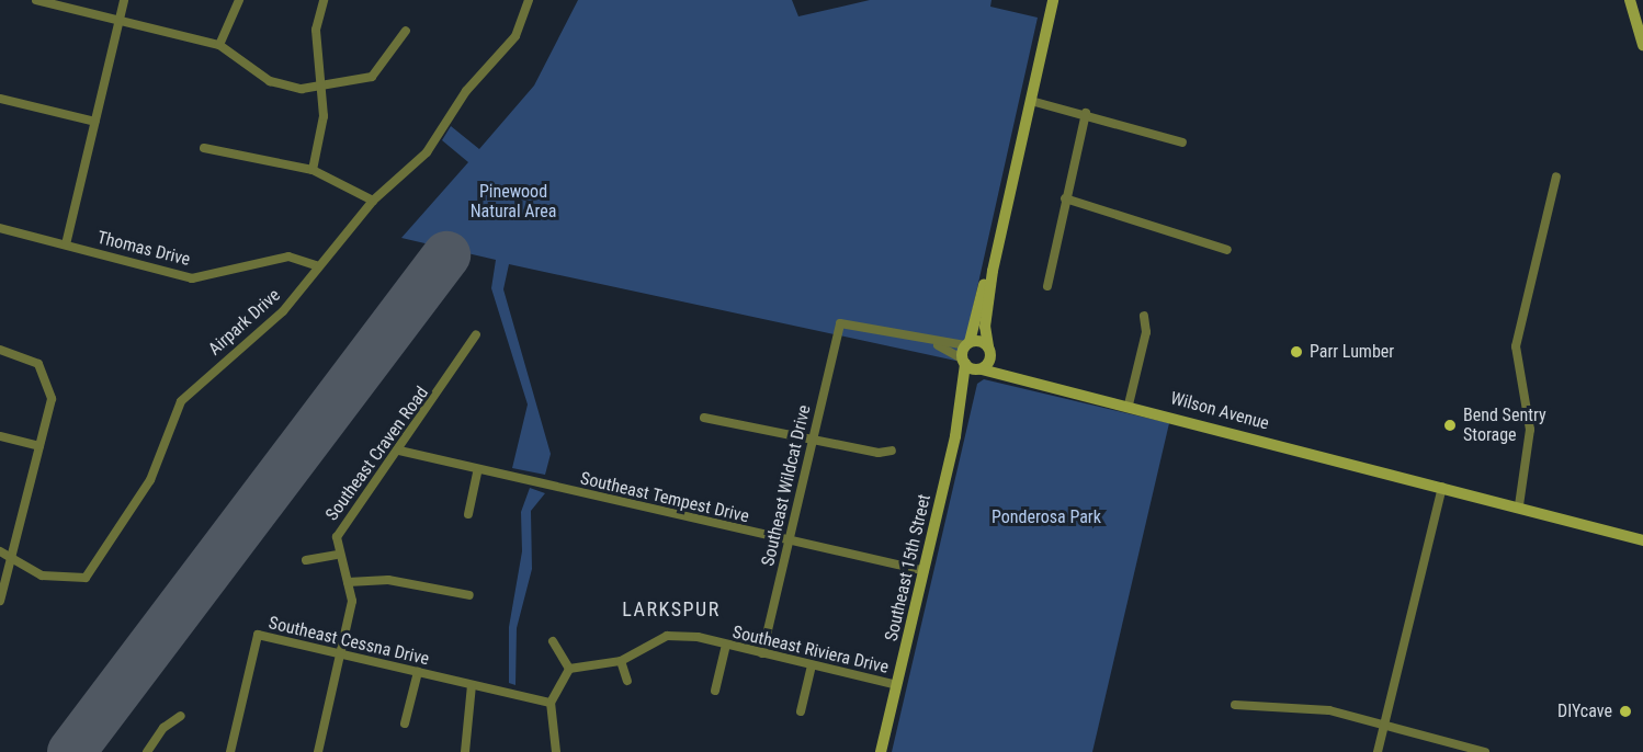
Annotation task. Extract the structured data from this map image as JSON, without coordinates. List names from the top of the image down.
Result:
{
  "streets": {
    "main road": ["Wilson Avenue", "Southeast 15th Street"],
    "street": [
      "Thomas Drive",
      "Airpark Drive",
      "Southeast Craven Road",
      "Southeast Wildcat Drive",
      "Southeast Tempest Drive",
      "Southeast Cessna Drive",
      "Southeast Riviera Drive"
    ]
  },
  "crossings": [
    ["Thomas Drive", "Airpark Drive"],
    ["Wilson Avenue", "Southeast 15th Street"],
    ["Southeast Craven Road", "Southeast Tempest Drive"],
    ["Southeast Wildcat Drive", "Southeast Tempest Drive"],
    ["Southeast Wildcat Drive", "Southeast Riviera Drive"],
    ["Southeast Tempest Drive", "Southeast 15th Street"],
    ["Southeast 15th Street", "Southeast Riviera Drive"]
  ],
  "districts": ["LARKSPUR"],
  "parks": ["Pinewood Natural Area", "Ponderosa Park"],
  "places": ["Parr Lumber", "Bend Sentry Storage", "DIYcave"]
}
